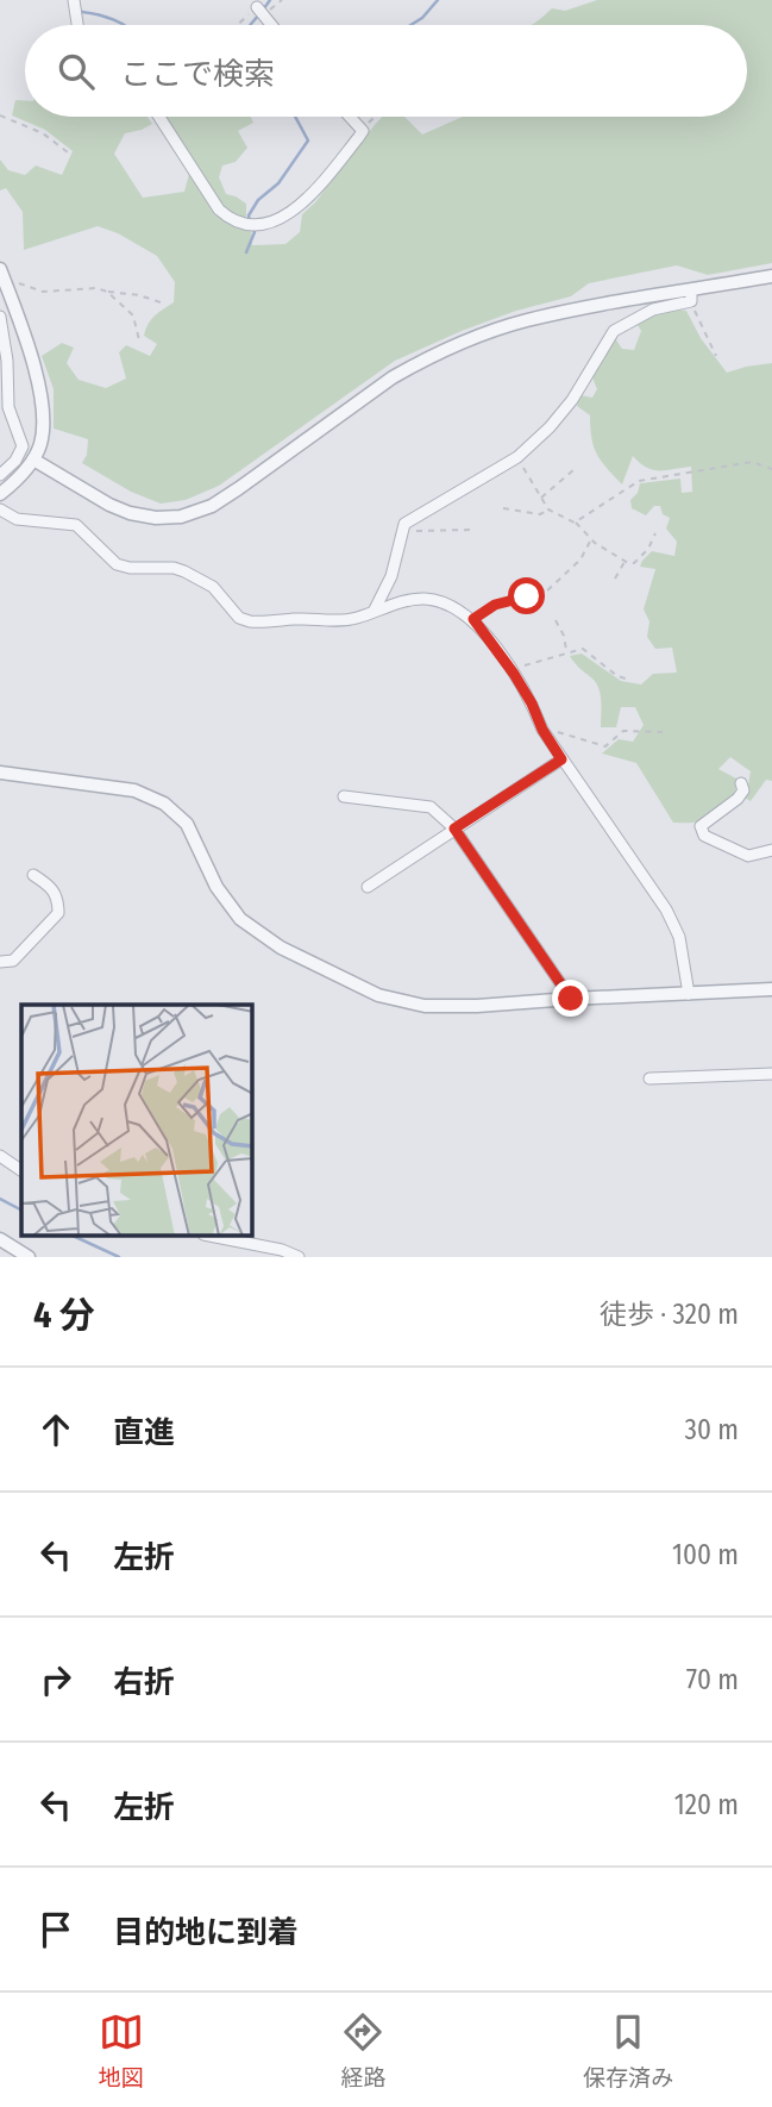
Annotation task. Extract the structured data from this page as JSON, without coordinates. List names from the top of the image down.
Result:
{
  "page": {
    "search": "ここで検索",
    "heading": ["4 分", "徒歩 · 320 m"],
    "list": [
      ["直進", "30 m"],
      ["左折", "100 m"],
      ["右折", "70 m"],
      ["左折", "120 m"],
      "目的地に到着"
    ],
    "nav": ["地図", "経路", "保存済み"]
  }
}
